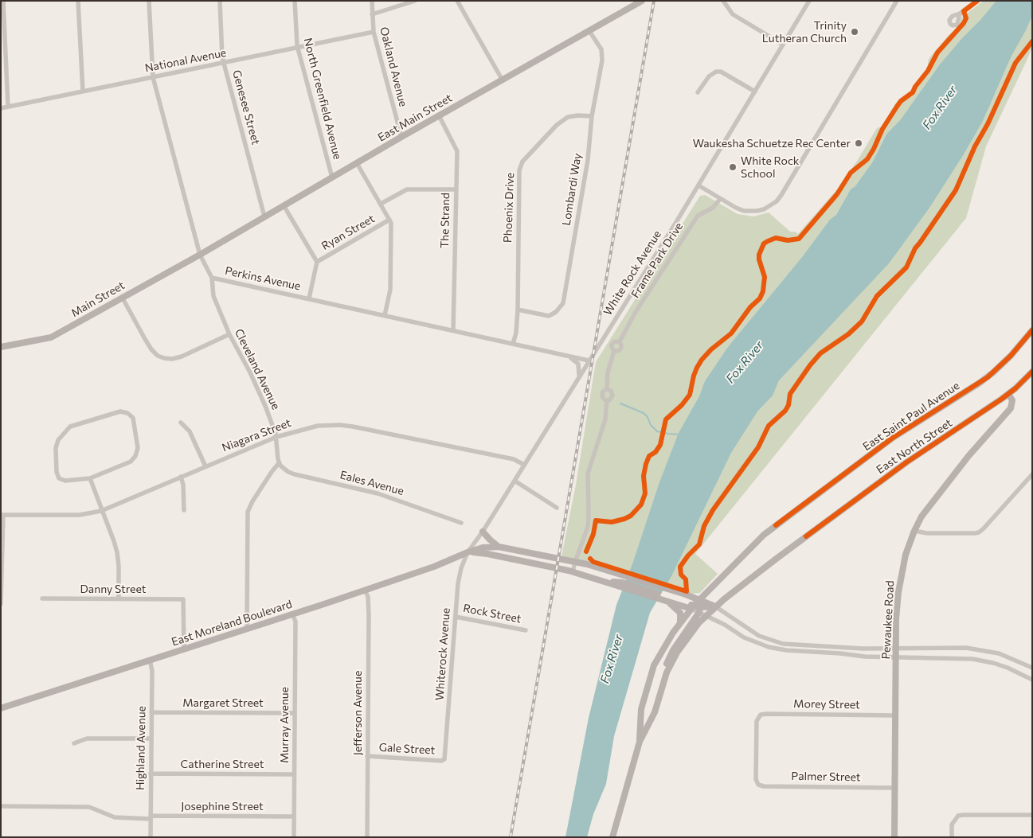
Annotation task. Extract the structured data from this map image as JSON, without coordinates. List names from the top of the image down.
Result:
{
  "streets": {
    "main road": [
      "East Main Street",
      "Main Street",
      "East Saint Paul Avenue",
      "East North Street",
      "Pewaukee Road",
      "East Moreland Boulevard"
    ],
    "street": [
      "National Avenue",
      "Oakland Avenue",
      "North Greenfield Avenue",
      "Genesee Street",
      "Lombardi Way",
      "Phoenix Drive",
      "The Strand",
      "Ryan Street",
      "Frame Park Drive",
      "White Rock Avenue",
      "Perkins Avenue",
      "Cleveland Avenue",
      "Niagara Street",
      "Eales Avenue",
      "Danny Street",
      "Rock Street",
      "Whiterock Avenue",
      "Margaret Street",
      "Morey Street",
      "Jefferson Avenue",
      "Murray Avenue",
      "Highland Avenue",
      "Gale Street",
      "Catherine Street",
      "Palmer Street",
      "Josephine Street"
    ]
  },
  "crossings": [
    ["National Avenue", "Oakland Avenue"],
    ["National Avenue", "North Greenfield Avenue"],
    ["National Avenue", "Genesee Street"],
    ["National Avenue", "Perkins Avenue"],
    ["Oakland Avenue", "East Main Street"],
    ["North Greenfield Avenue", "East Main Street"],
    ["Genesee Street", "East Main Street"],
    ["East Main Street", "Lombardi Way"],
    ["East Main Street", "The Strand"],
    ["East Main Street", "Perkins Avenue"],
    ["East Main Street", "Main Street"],
    ["Lombardi Way", "Phoenix Drive"],
    ["Phoenix Drive", "Perkins Avenue"],
    ["The Strand", "Perkins Avenue"],
    ["Frame Park Drive", "East Moreland Boulevard"],
    ["White Rock Avenue", "Perkins Avenue"],
    ["White Rock Avenue", "Niagara Street"],
    ["White Rock Avenue", "East Moreland Boulevard"],
    ["White Rock Avenue", "Whiterock Avenue"],
    ["Perkins Avenue", "Main Street"],
    ["Perkins Avenue", "Cleveland Avenue"],
    ["Cleveland Avenue", "Niagara Street"],
    ["Cleveland Avenue", "Eales Avenue"],
    ["East Saint Paul Avenue", "East North Street"],
    ["East Saint Paul Avenue", "East Moreland Boulevard"],
    ["East North Street", "Pewaukee Road"],
    ["East North Street", "East Moreland Boulevard"],
    ["Danny Street", "East Moreland Boulevard"],
    ["Rock Street", "Whiterock Avenue"],
    ["Pewaukee Road", "Morey Street"],
    ["Pewaukee Road", "Palmer Street"],
    ["East Moreland Boulevard", "Whiterock Avenue"],
    ["East Moreland Boulevard", "Jefferson Avenue"],
    ["East Moreland Boulevard", "Murray Avenue"],
    ["East Moreland Boulevard", "Highland Avenue"],
    ["Whiterock Avenue", "Gale Street"],
    ["Margaret Street", "Murray Avenue"],
    ["Margaret Street", "Highland Avenue"],
    ["Morey Street", "Palmer Street"],
    ["Jefferson Avenue", "Gale Street"],
    ["Murray Avenue", "Catherine Street"],
    ["Murray Avenue", "Josephine Street"],
    ["Highland Avenue", "Catherine Street"],
    ["Highland Avenue", "Josephine Street"]
  ],
  "water": ["Fox River"],
  "places": ["Trinity Lutheran Church", "Waukesha Schuetze Rec Center", "White Rock School"]
}
